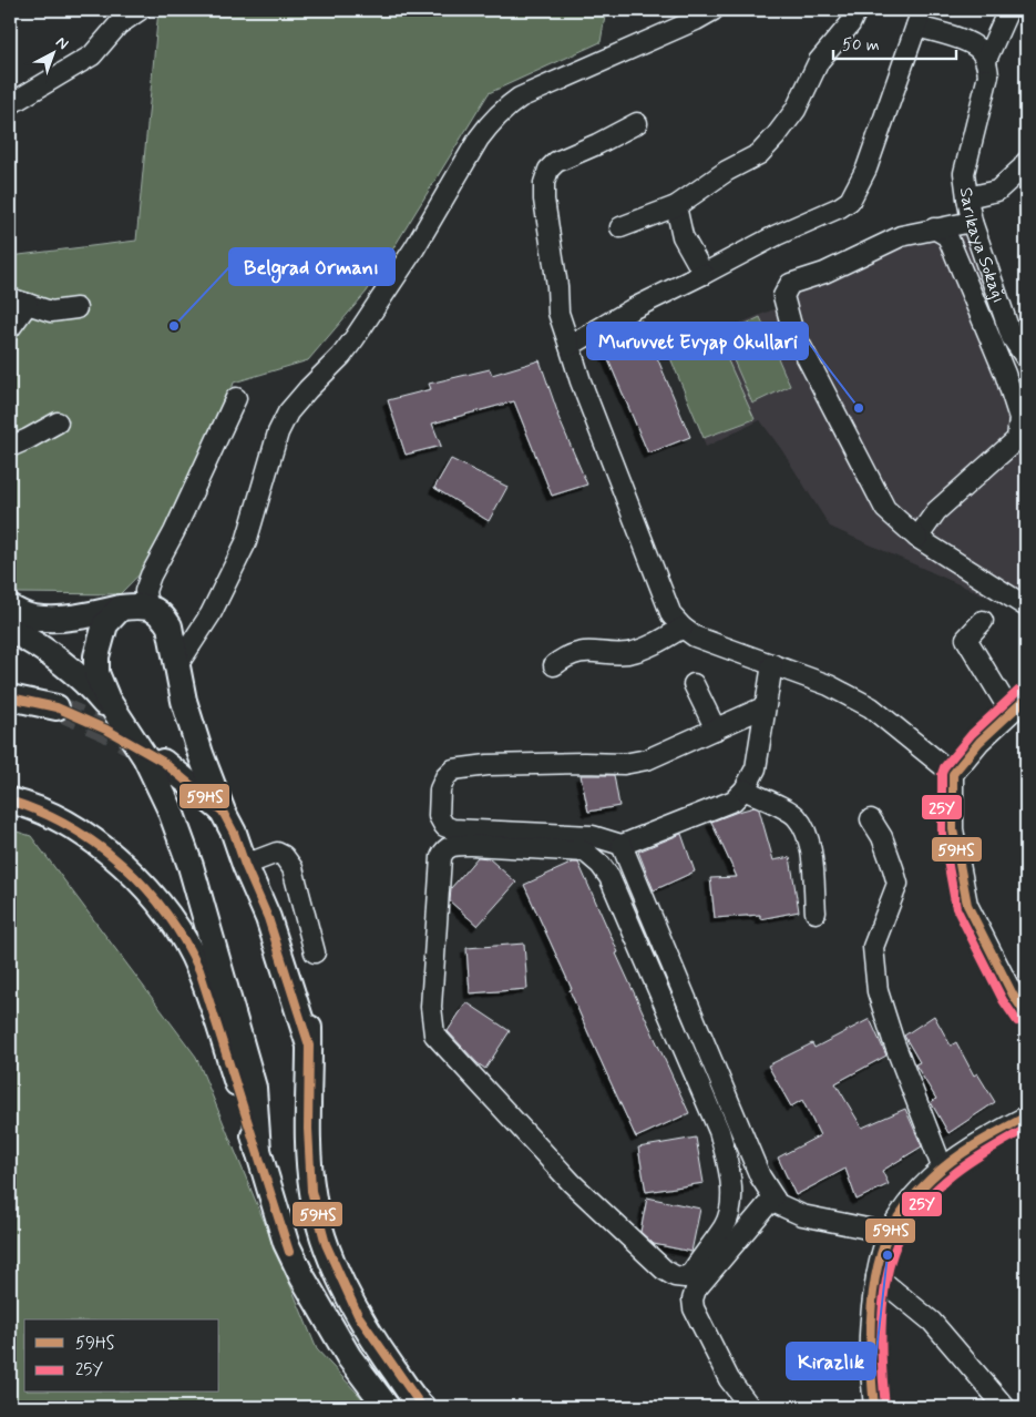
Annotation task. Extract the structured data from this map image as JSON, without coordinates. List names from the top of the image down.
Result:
{
  "streets": {
    "street": ["Sarıkaya Sokağı"]
  },
  "places": ["Belgrad Ormanı", "Muruvvet Evyap Okullari", "Kirazlık"],
  "lines": ["transit line 25Y", "transit line 59HS"],
  "legend": ["59HS", "25Y"],
  "scale_bar": "50 m",
  "north": "top right"
}
